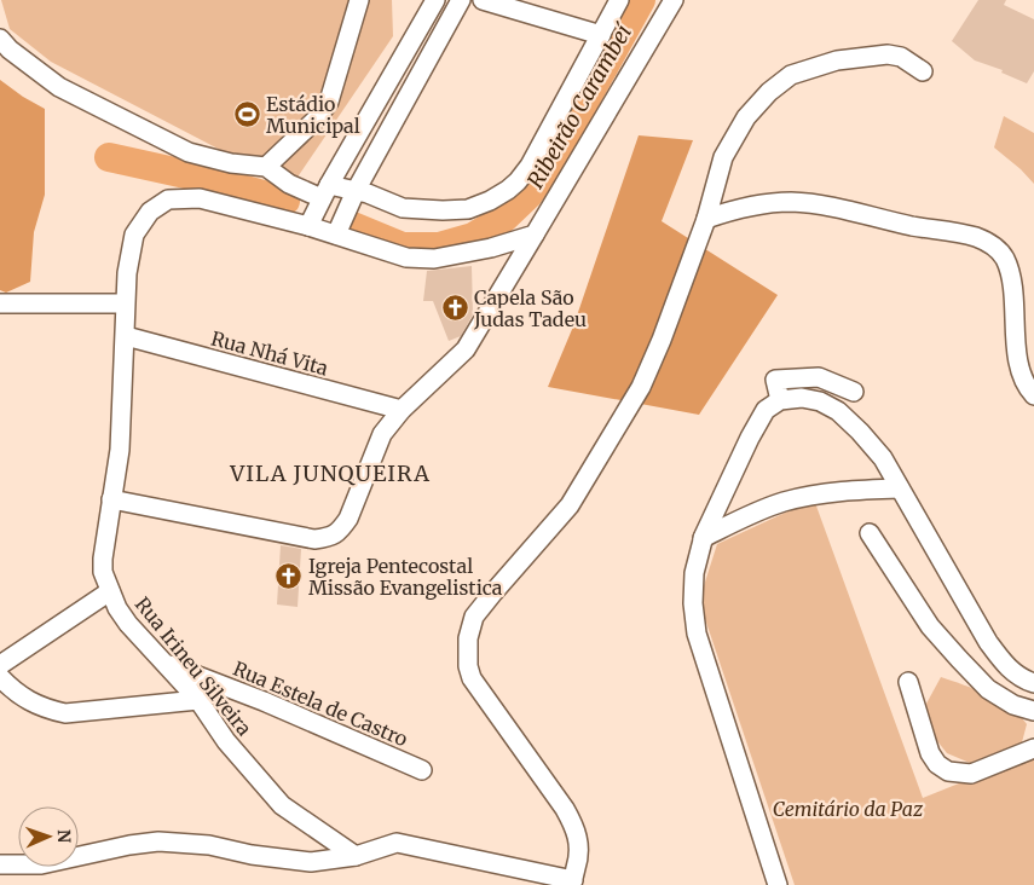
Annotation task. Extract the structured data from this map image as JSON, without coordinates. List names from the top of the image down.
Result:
{
  "streets": {
    "street": ["Rua Nhá Vita", "Rua Irineu Silveira", "Rua Estela de Castro"]
  },
  "crossings": [
    ["Rua Nhá Vita", "Rua Irineu Silveira"],
    ["Rua Irineu Silveira", "Rua Estela de Castro"]
  ],
  "districts": ["VILA JUNQUEIRA"],
  "water": ["Ribeirão Carambeí"],
  "parks": ["Cemitário da Paz"],
  "places": {
    "sports": ["Estádio Municipal"],
    "church": ["Capela São Judas Tadeu", "Igreja Pentecostal Missão Evangelistica"]
  },
  "north": "right"
}
